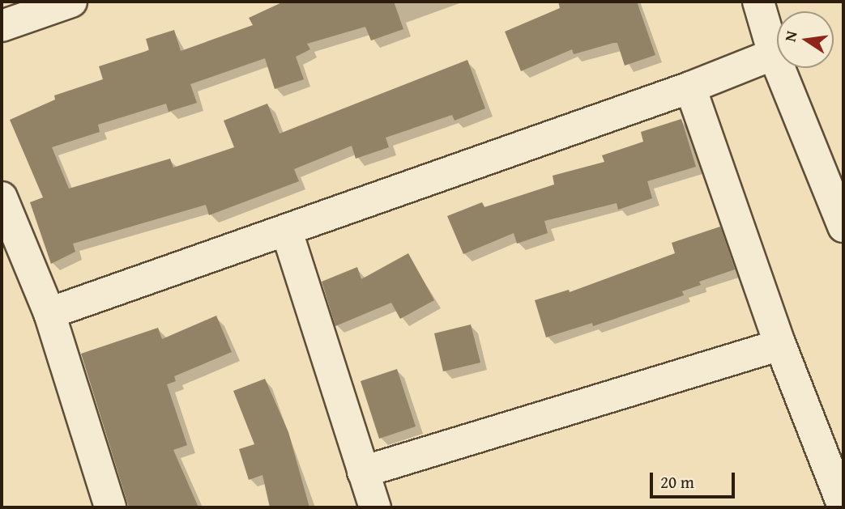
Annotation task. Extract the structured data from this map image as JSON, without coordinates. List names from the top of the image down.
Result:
{
  "scale_bar": "20 m",
  "north": "left"
}
